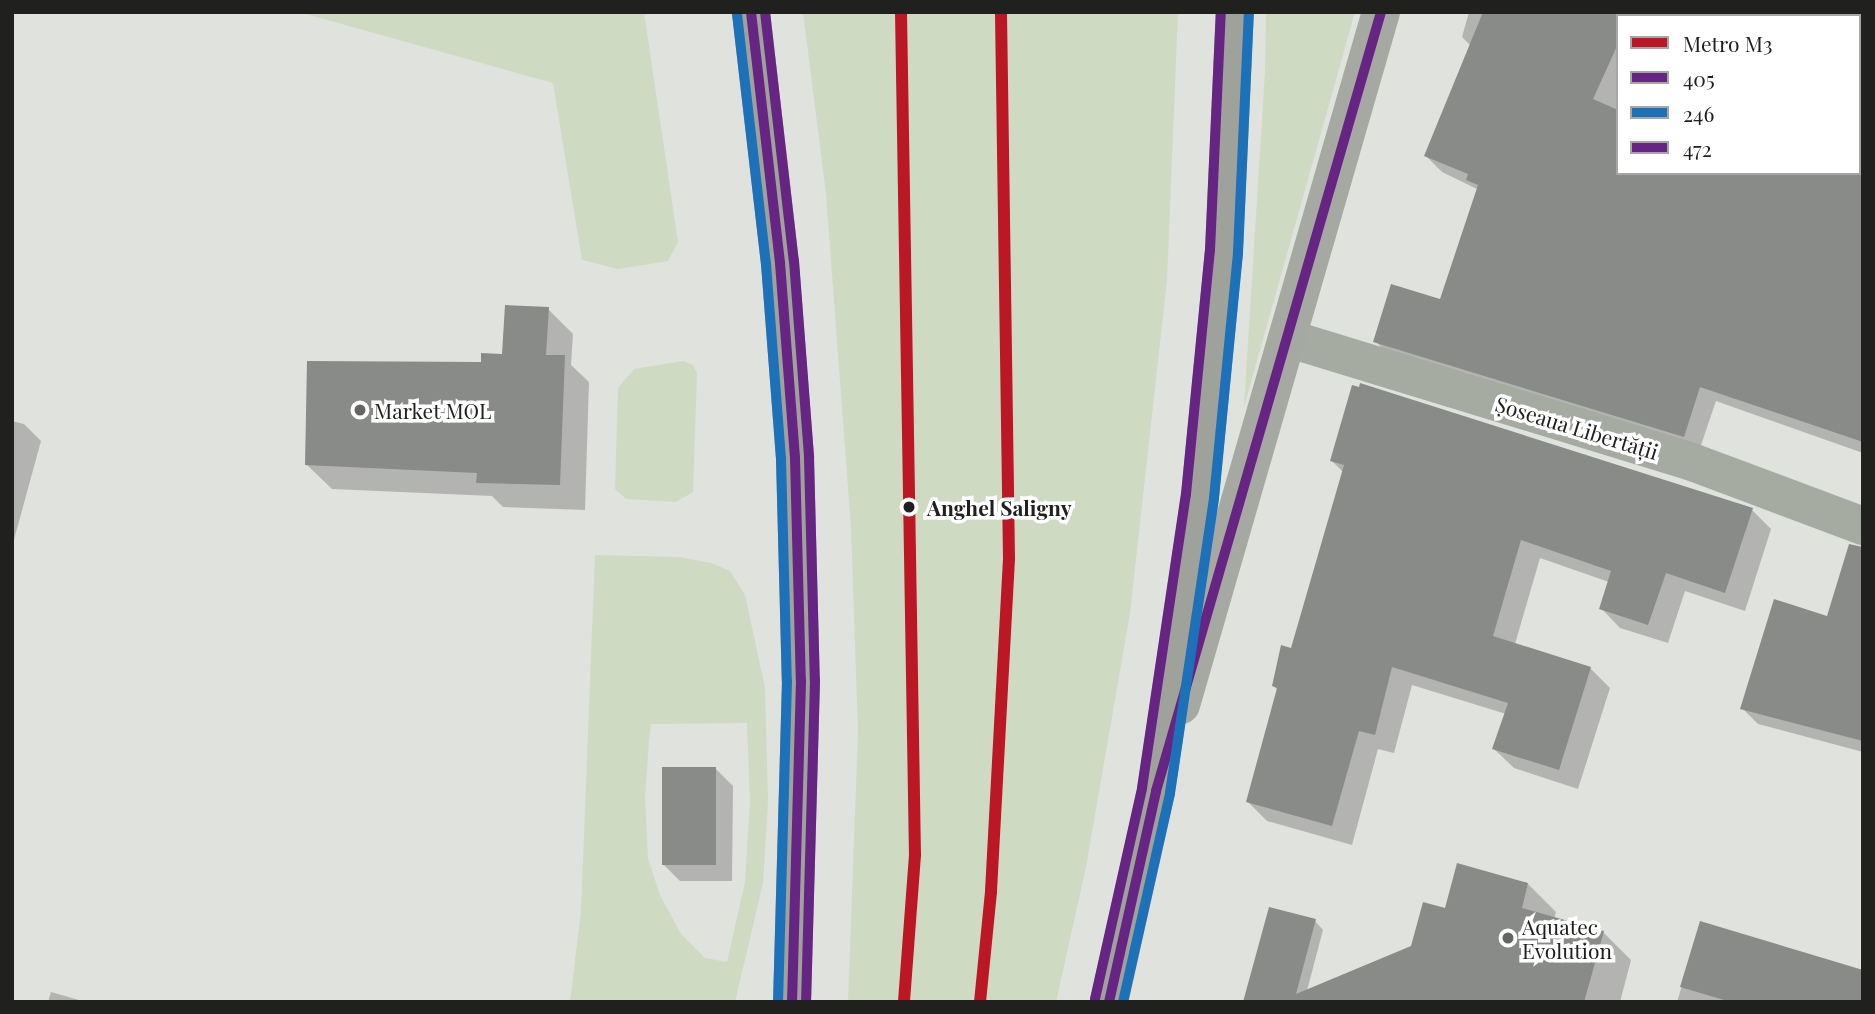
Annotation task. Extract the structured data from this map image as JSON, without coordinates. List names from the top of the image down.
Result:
{
  "streets": {
    "street": ["Șoseaua Libertății"]
  },
  "places": ["Market MOL", "Anghel Saligny", "Aquatec Evolution"],
  "lines": [
    "metro line M3",
    "transit line 405",
    "transit line 472",
    "transit line 246"
  ],
  "legend": [
    "Metro M3",
    "405",
    "246",
    "472"
  ]
}
